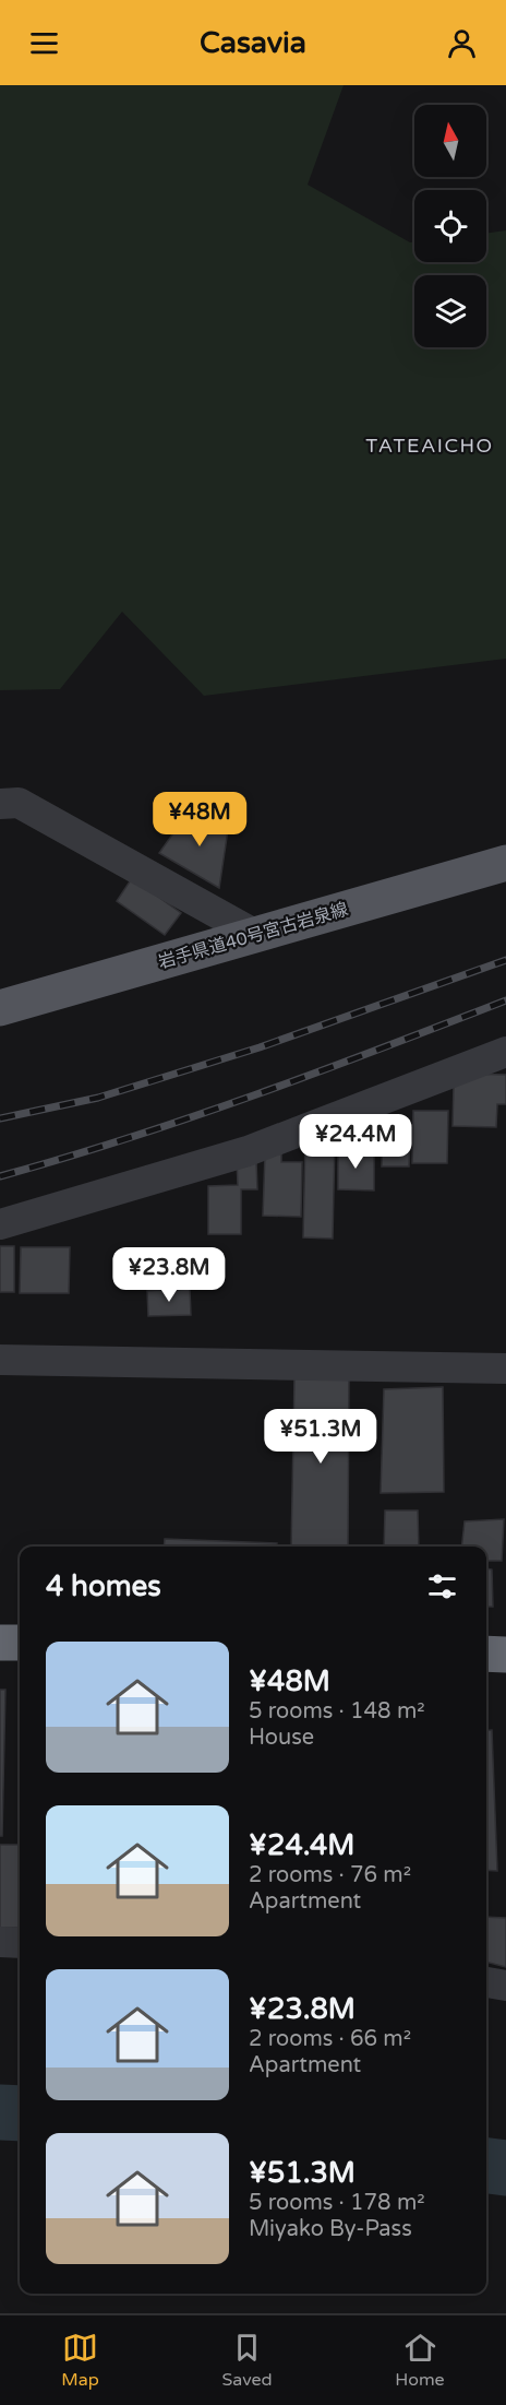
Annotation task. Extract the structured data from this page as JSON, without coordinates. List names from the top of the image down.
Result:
{
  "streets": {
    "main road": ["岩手県道40号宮古岩泉線"]
  },
  "districts": ["TATEAICHO"],
  "north": "top",
  "page": {
    "header": "Casavia",
    "price": [
      "¥48M",
      "¥24.4M",
      "¥23.8M",
      "¥51.3M"
    ],
    "heading": "4 homes",
    "list": [
      {
        "name": "¥48M",
        "note": "5 rooms · 148 m² · House"
      },
      {
        "name": "¥24.4M",
        "note": "2 rooms · 76 m² · Apartment"
      },
      {
        "name": "¥23.8M",
        "note": "2 rooms · 66 m² · Apartment"
      },
      {
        "name": "¥51.3M",
        "note": "5 rooms · 178 m² · Miyako By-Pass"
      }
    ],
    "tabs": ["Map", "Saved", "Home"]
  }
}
